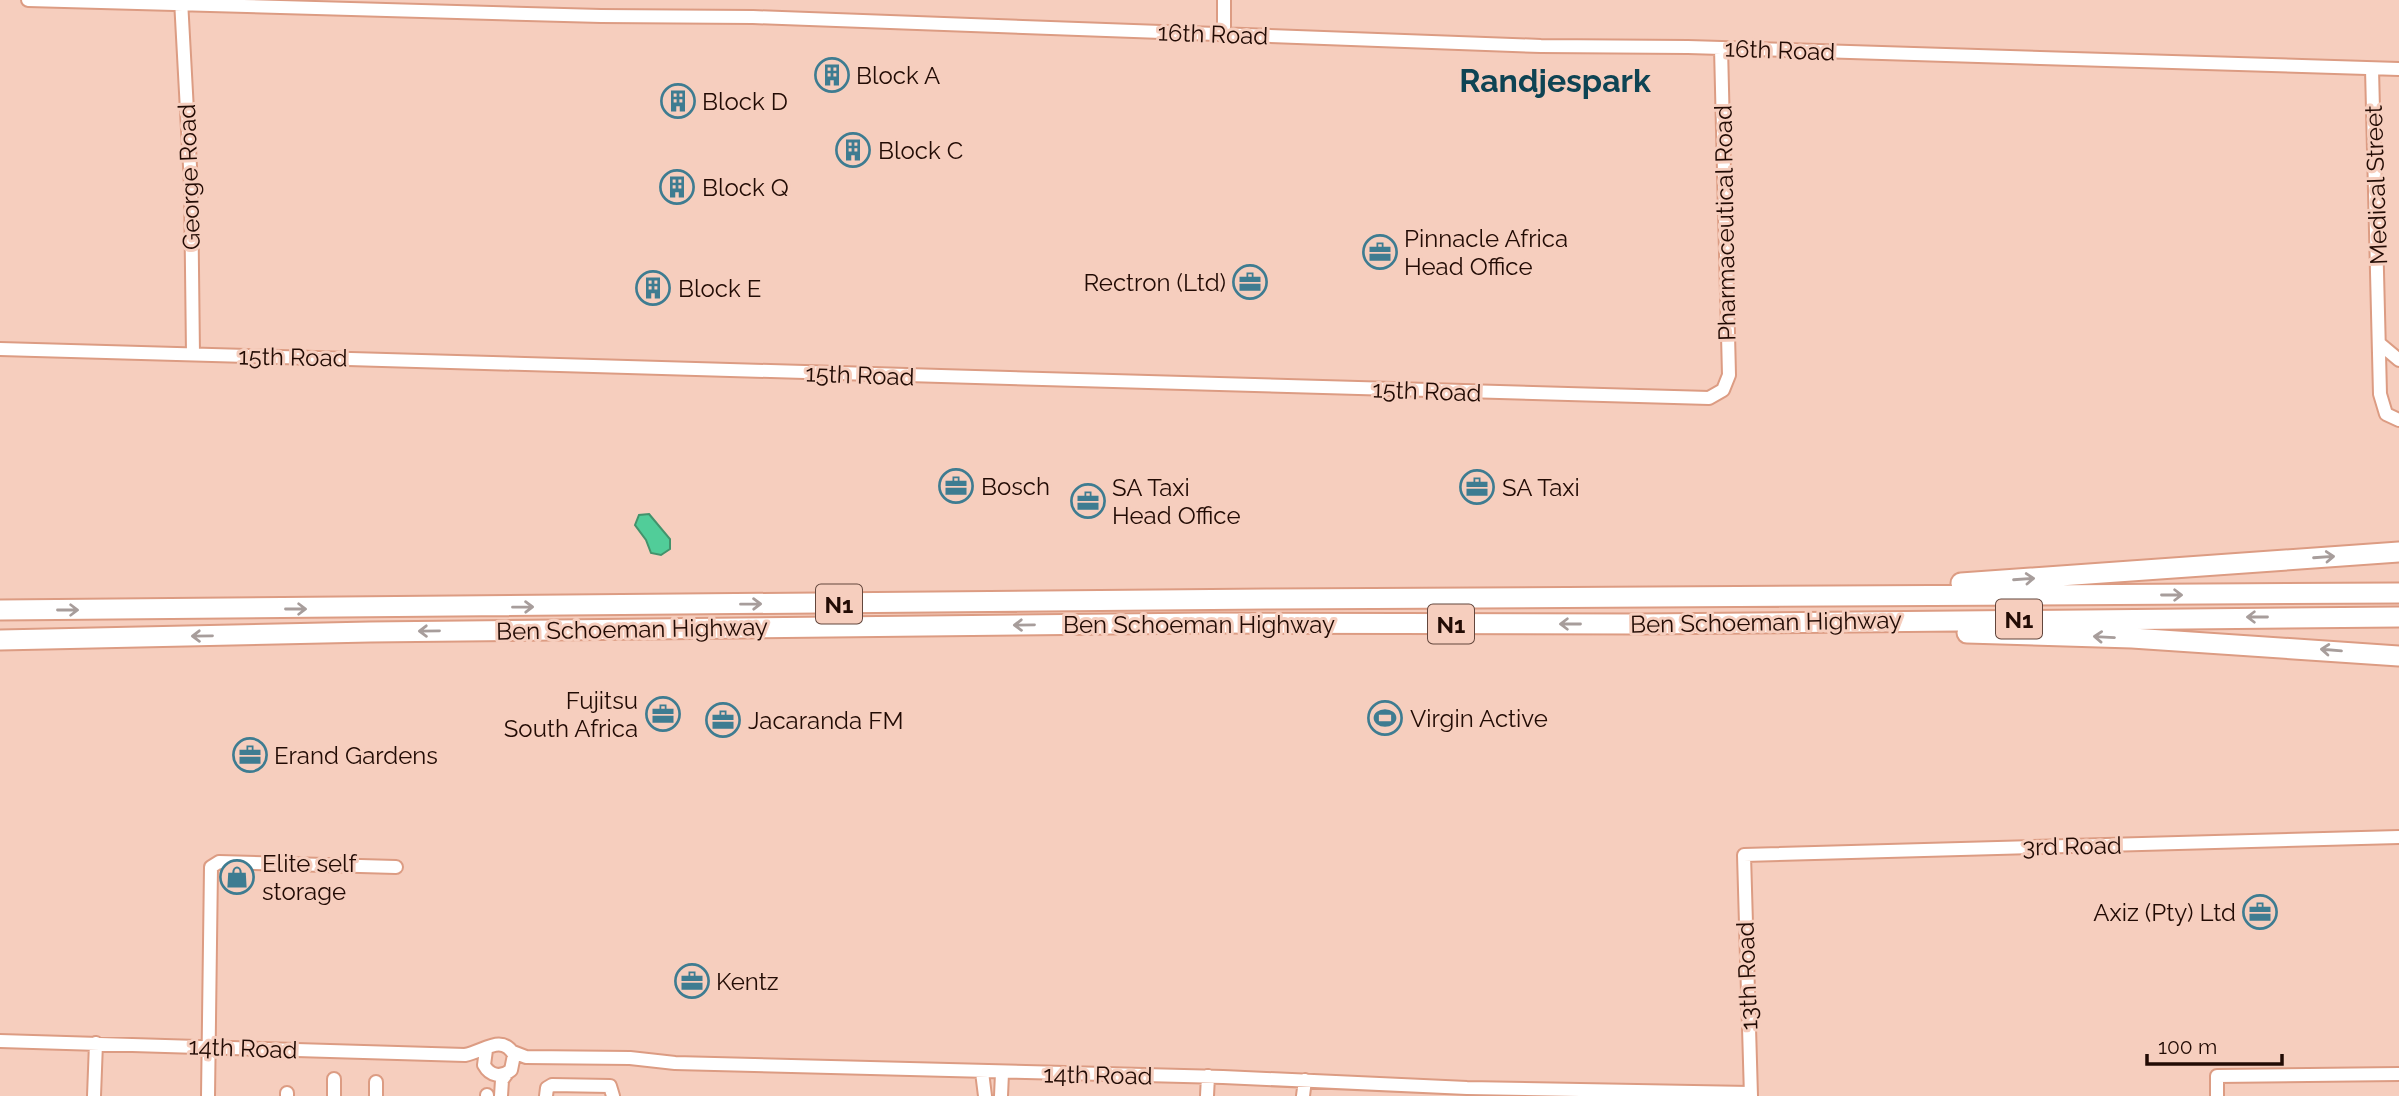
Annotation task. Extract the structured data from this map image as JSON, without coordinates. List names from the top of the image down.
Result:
{
  "streets": {
    "highway": ["N1", "Ben Schoeman Highway"],
    "street": [
      "16th Road",
      "George Road",
      "Medical Street",
      "Pharmaceutical Road",
      "15th Road",
      "3rd Road",
      "13th Road",
      "14th Road"
    ]
  },
  "crossings": [
    ["16th Road", "George Road"],
    ["16th Road", "Medical Street"],
    ["16th Road", "Pharmaceutical Road"],
    ["George Road", "15th Road"],
    ["Pharmaceutical Road", "15th Road"],
    ["3rd Road", "13th Road"],
    ["13th Road", "14th Road"]
  ],
  "districts": ["Randjespark"],
  "places": {
    "building": [
      "Block A",
      "Block D",
      "Block C",
      "Block Q",
      "Block E"
    ],
    "office": [
      "Pinnacle Africa Head Office",
      "Rectron (Ltd)",
      "Bosch",
      "SA Taxi",
      "SA Taxi Head Office",
      "Fujitsu South Africa",
      "Jacaranda FM",
      "Erand Gardens",
      "Axiz (Pty) Ltd",
      "Kentz"
    ],
    "sports": ["Virgin Active"],
    "shop": ["Elite self storage"]
  },
  "scale_bar": "100 m"
}
